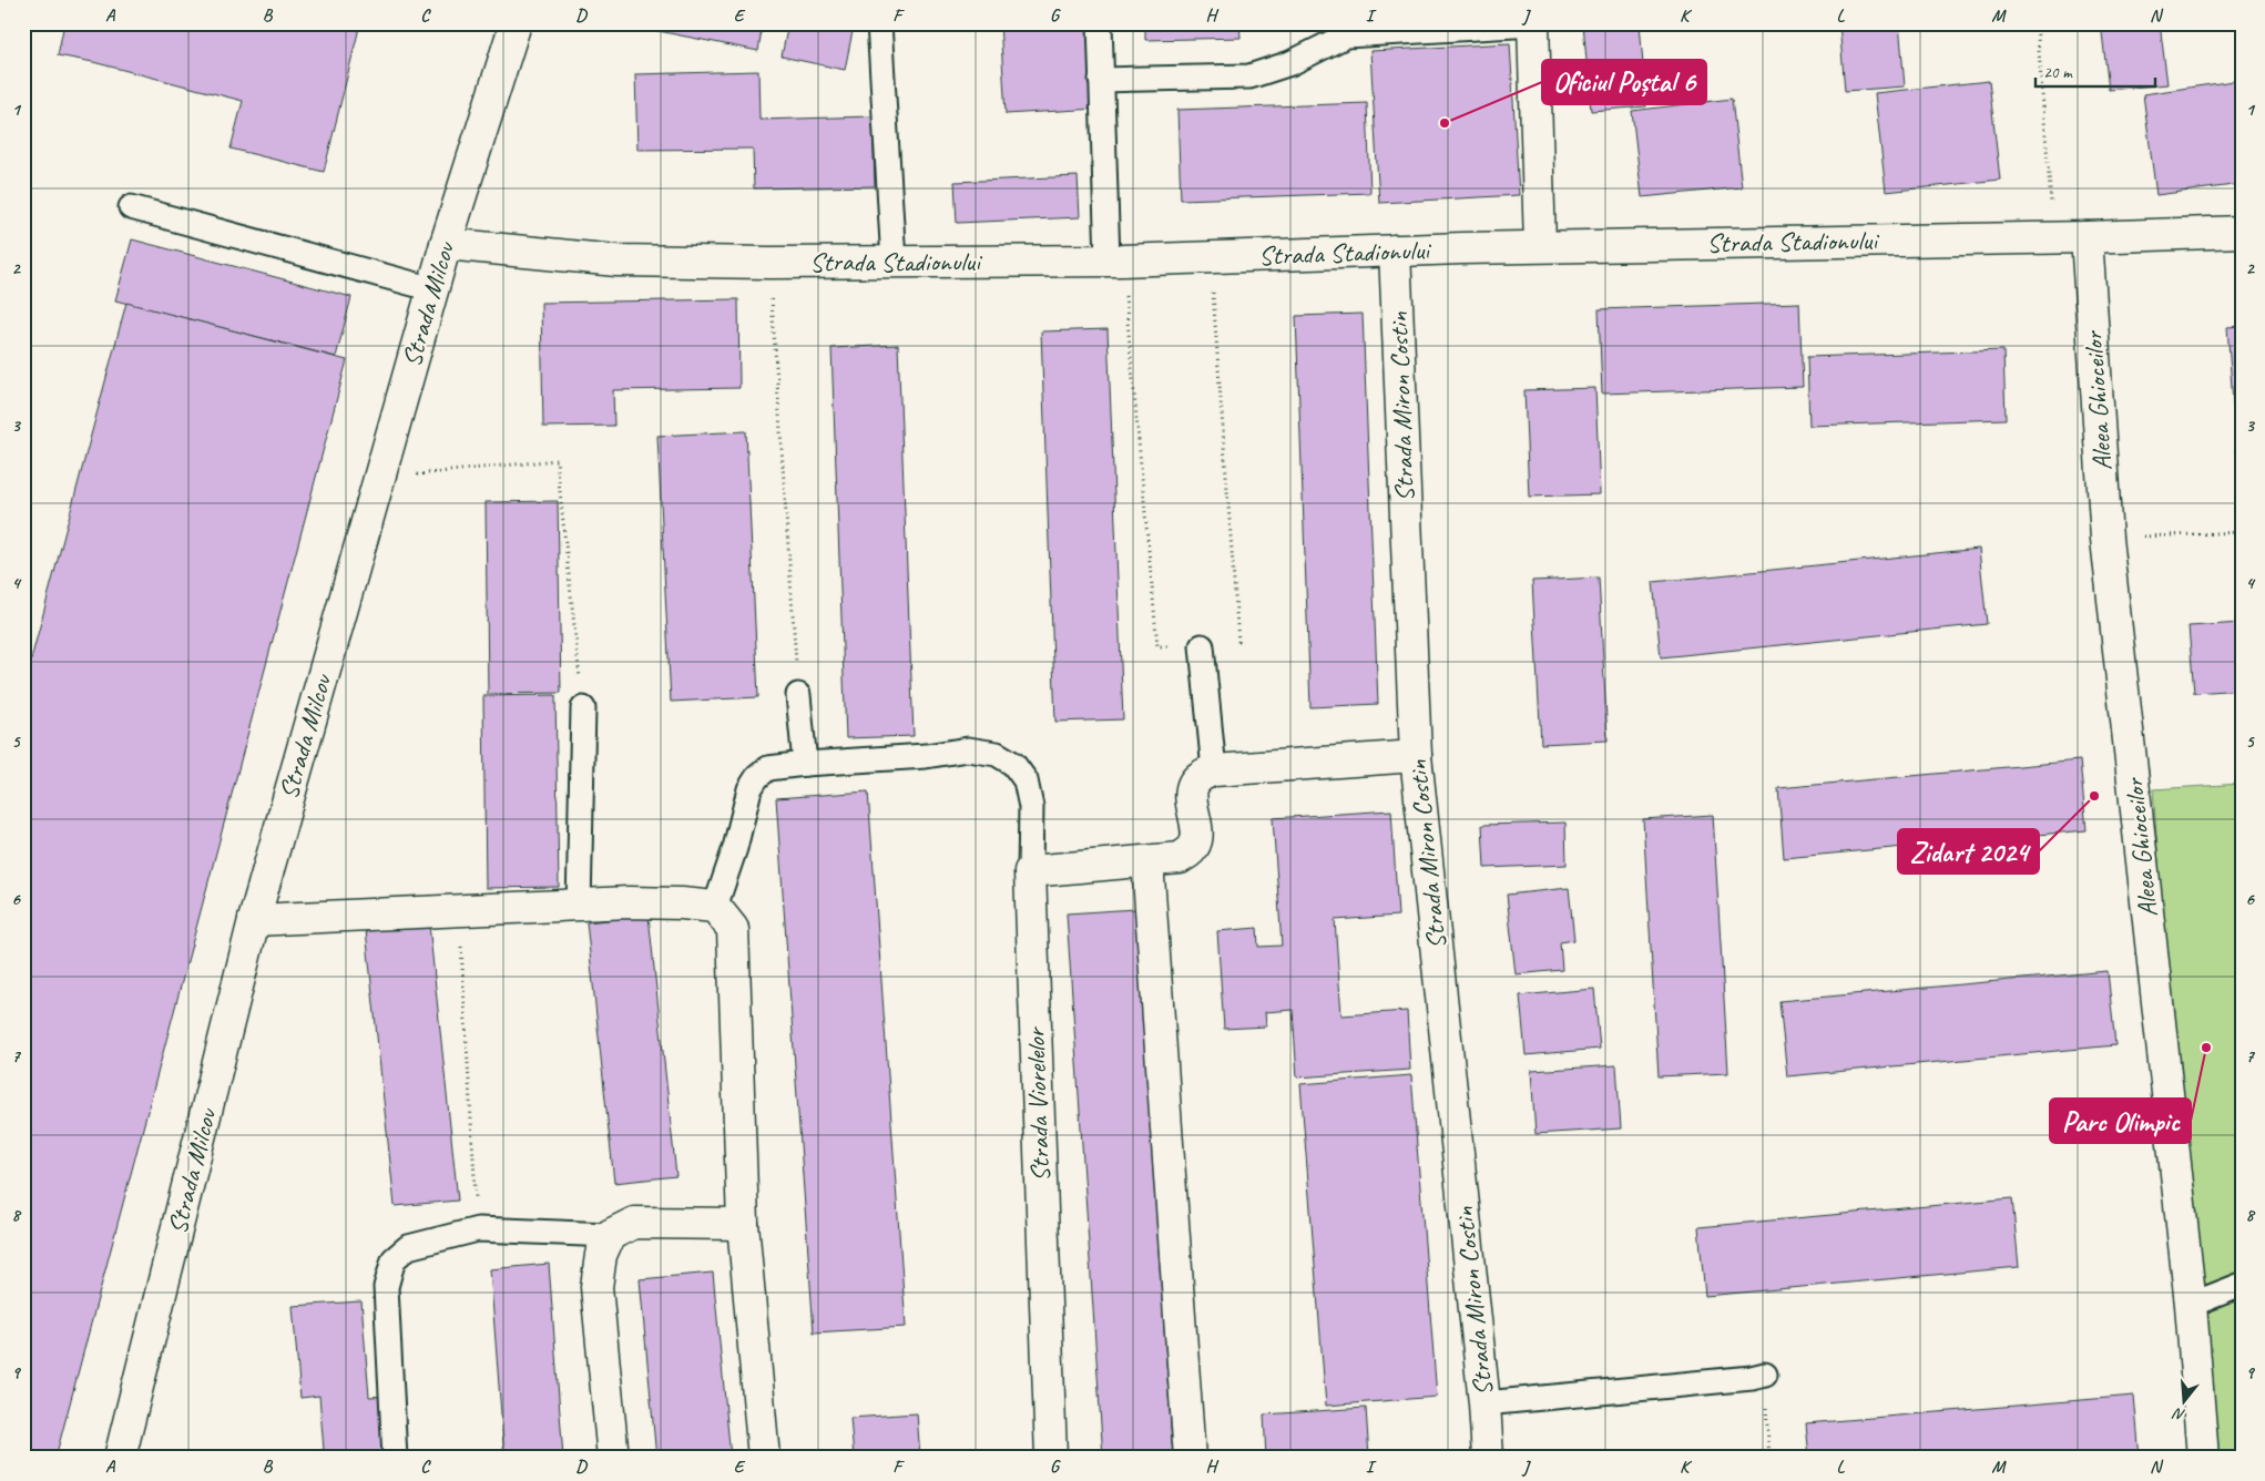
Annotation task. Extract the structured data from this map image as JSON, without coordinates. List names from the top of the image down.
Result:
{
  "streets": {
    "street": [
      "Strada Stadionului",
      "Strada Milcov",
      "Aleea Ghioceilor",
      "Strada Miron Costin",
      "Strada Viorelelor"
    ]
  },
  "crossings": [
    ["Strada Stadionului", "Strada Milcov"],
    ["Strada Stadionului", "Aleea Ghioceilor"],
    ["Strada Stadionului", "Strada Miron Costin"]
  ],
  "places": ["Oficiul Poștal 6", "Zidart 2024", "Parc Olimpic"],
  "scale_bar": "20 m",
  "north": "bottom",
  "grid": {
    "columns": [
      "A",
      "B",
      "C",
      "D",
      "E",
      "F",
      "G",
      "H",
      "I",
      "J",
      "K",
      "L",
      "M",
      "N"
    ],
    "rows": [
      "1",
      "2",
      "3",
      "4",
      "5",
      "6",
      "7",
      "8",
      "9"
    ]
  }
}
